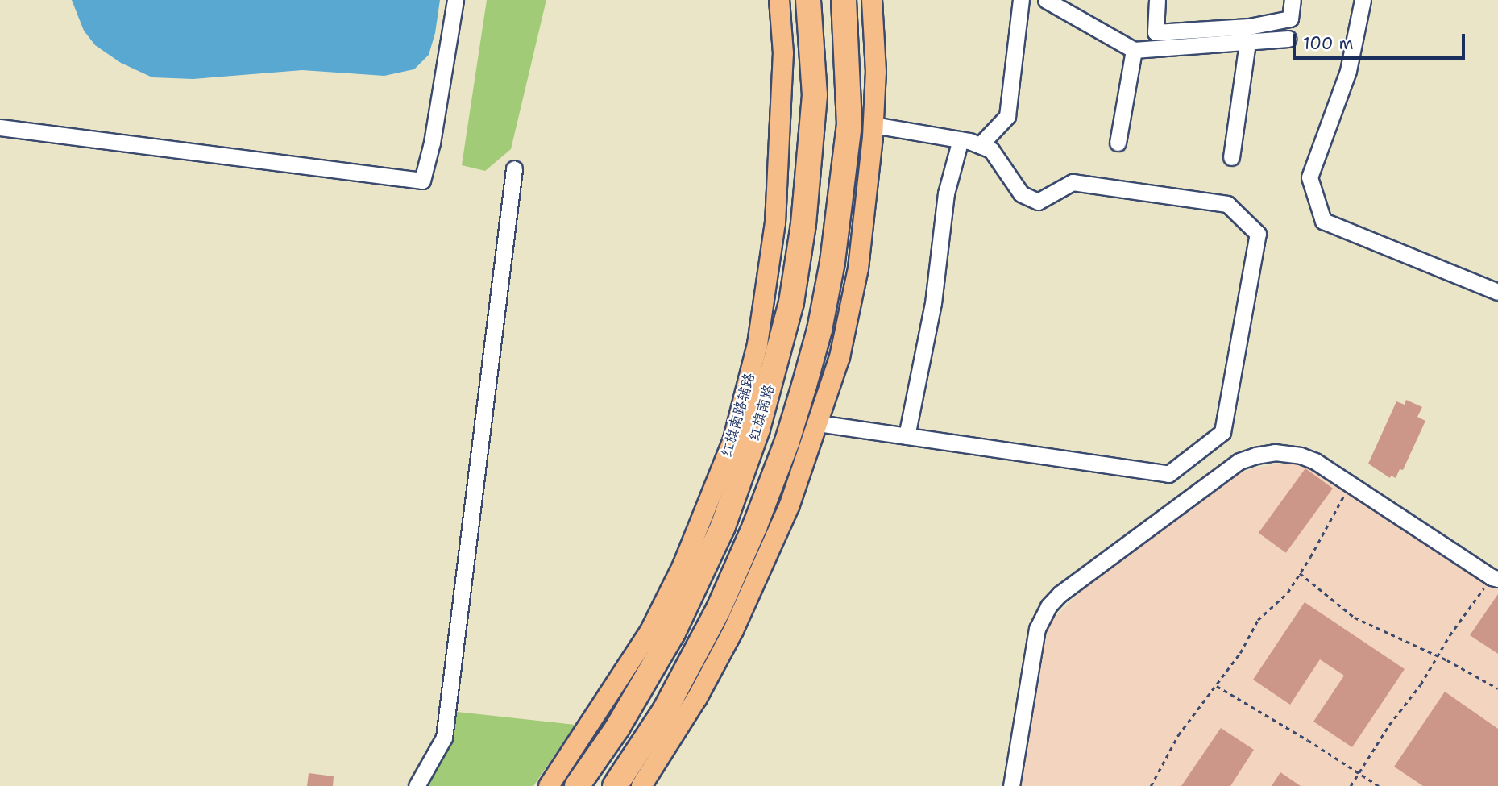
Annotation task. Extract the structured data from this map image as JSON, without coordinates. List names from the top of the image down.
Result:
{
  "streets": {
    "highway": ["红旗南路"],
    "main road": ["红旗南路辅路"]
  },
  "scale_bar": "100 m"
}
